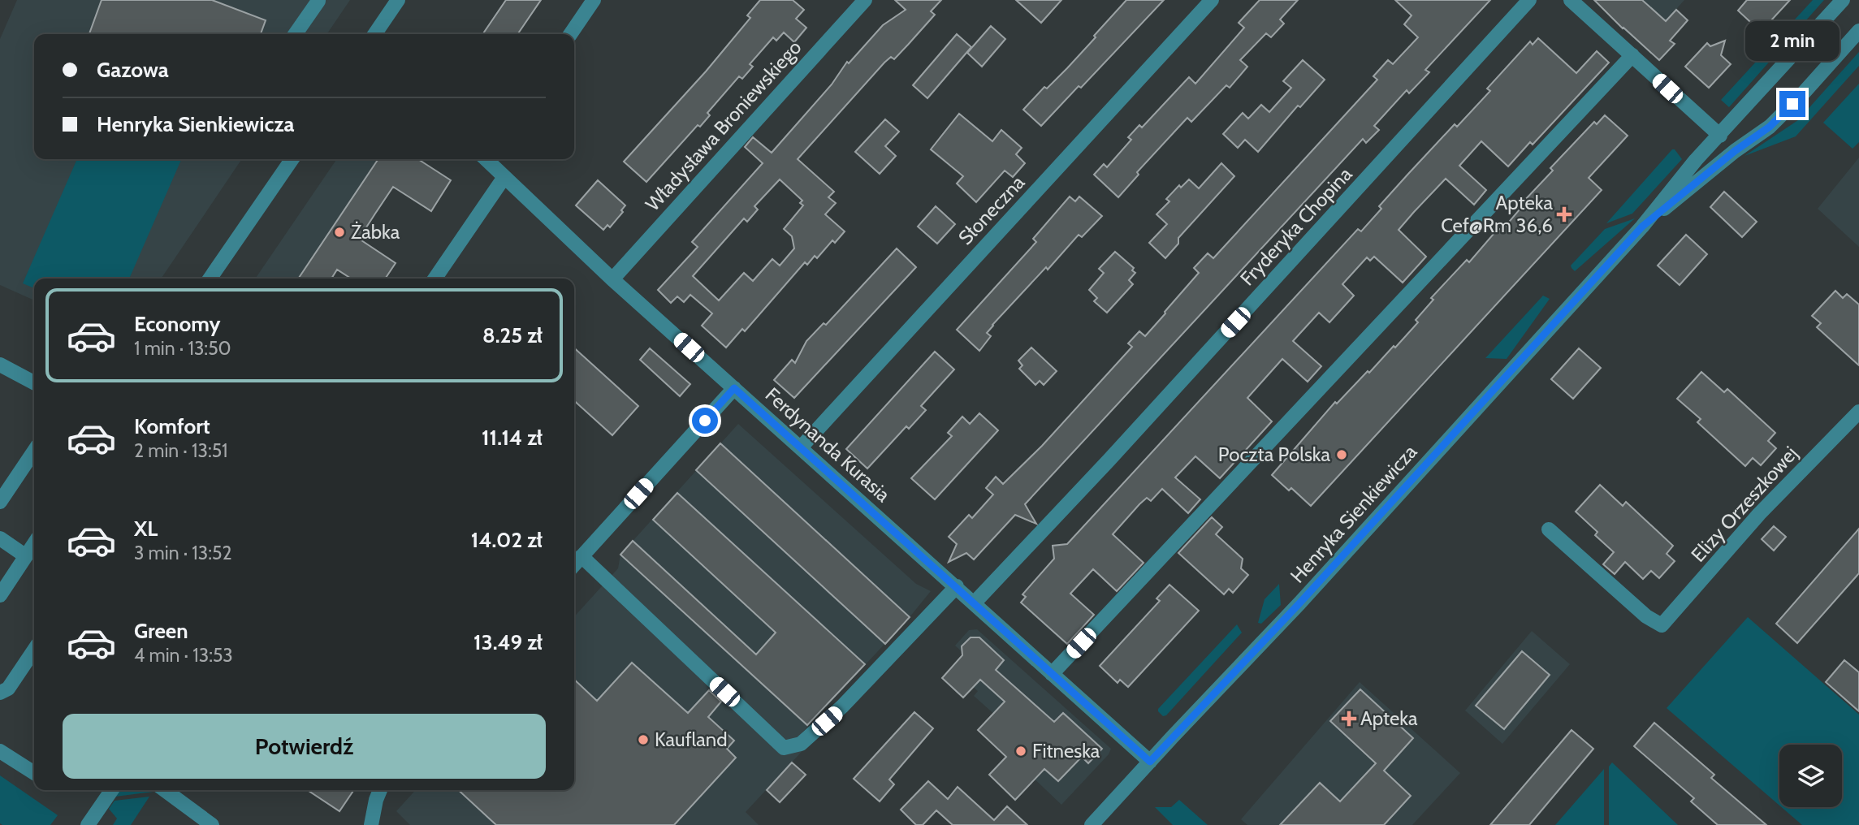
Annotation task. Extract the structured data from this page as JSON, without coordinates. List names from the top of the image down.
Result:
{
  "streets": {
    "street": [
      "Władysława Broniewskiego",
      "Słoneczna",
      "Fryderyka Chopina",
      "Ferdynanda Kurasia",
      "Elizy Orzeszkowej",
      "Henryka Sienkiewicza"
    ]
  },
  "crossings": [
    ["Władysława Broniewskiego", "Ferdynanda Kurasia"],
    ["Słoneczna", "Ferdynanda Kurasia"],
    ["Fryderyka Chopina", "Ferdynanda Kurasia"],
    ["Ferdynanda Kurasia", "Henryka Sienkiewicza"]
  ],
  "places": {
    "health": ["Apteka Cef@Rm 36,6", "Apteka"],
    "other": [
      "Żabka",
      "Poczta Polska",
      "Kaufland",
      "Fitneska"
    ]
  },
  "page": {
    "bubble": "2 min",
    "banner": ["Gazowa", "Henryka Sienkiewicza"],
    "list": [
      {
        "name": "Economy",
        "note": "1 min · 13:50",
        "value": "8.25 zł"
      },
      {
        "name": "Komfort",
        "note": "2 min · 13:51",
        "value": "11.14 zł"
      },
      {
        "name": "XL",
        "note": "3 min · 13:52",
        "value": "14.02 zł"
      },
      {
        "name": "Green",
        "note": "4 min · 13:53",
        "value": "13.49 zł"
      }
    ],
    "buttons": "Potwierdź"
  }
}
